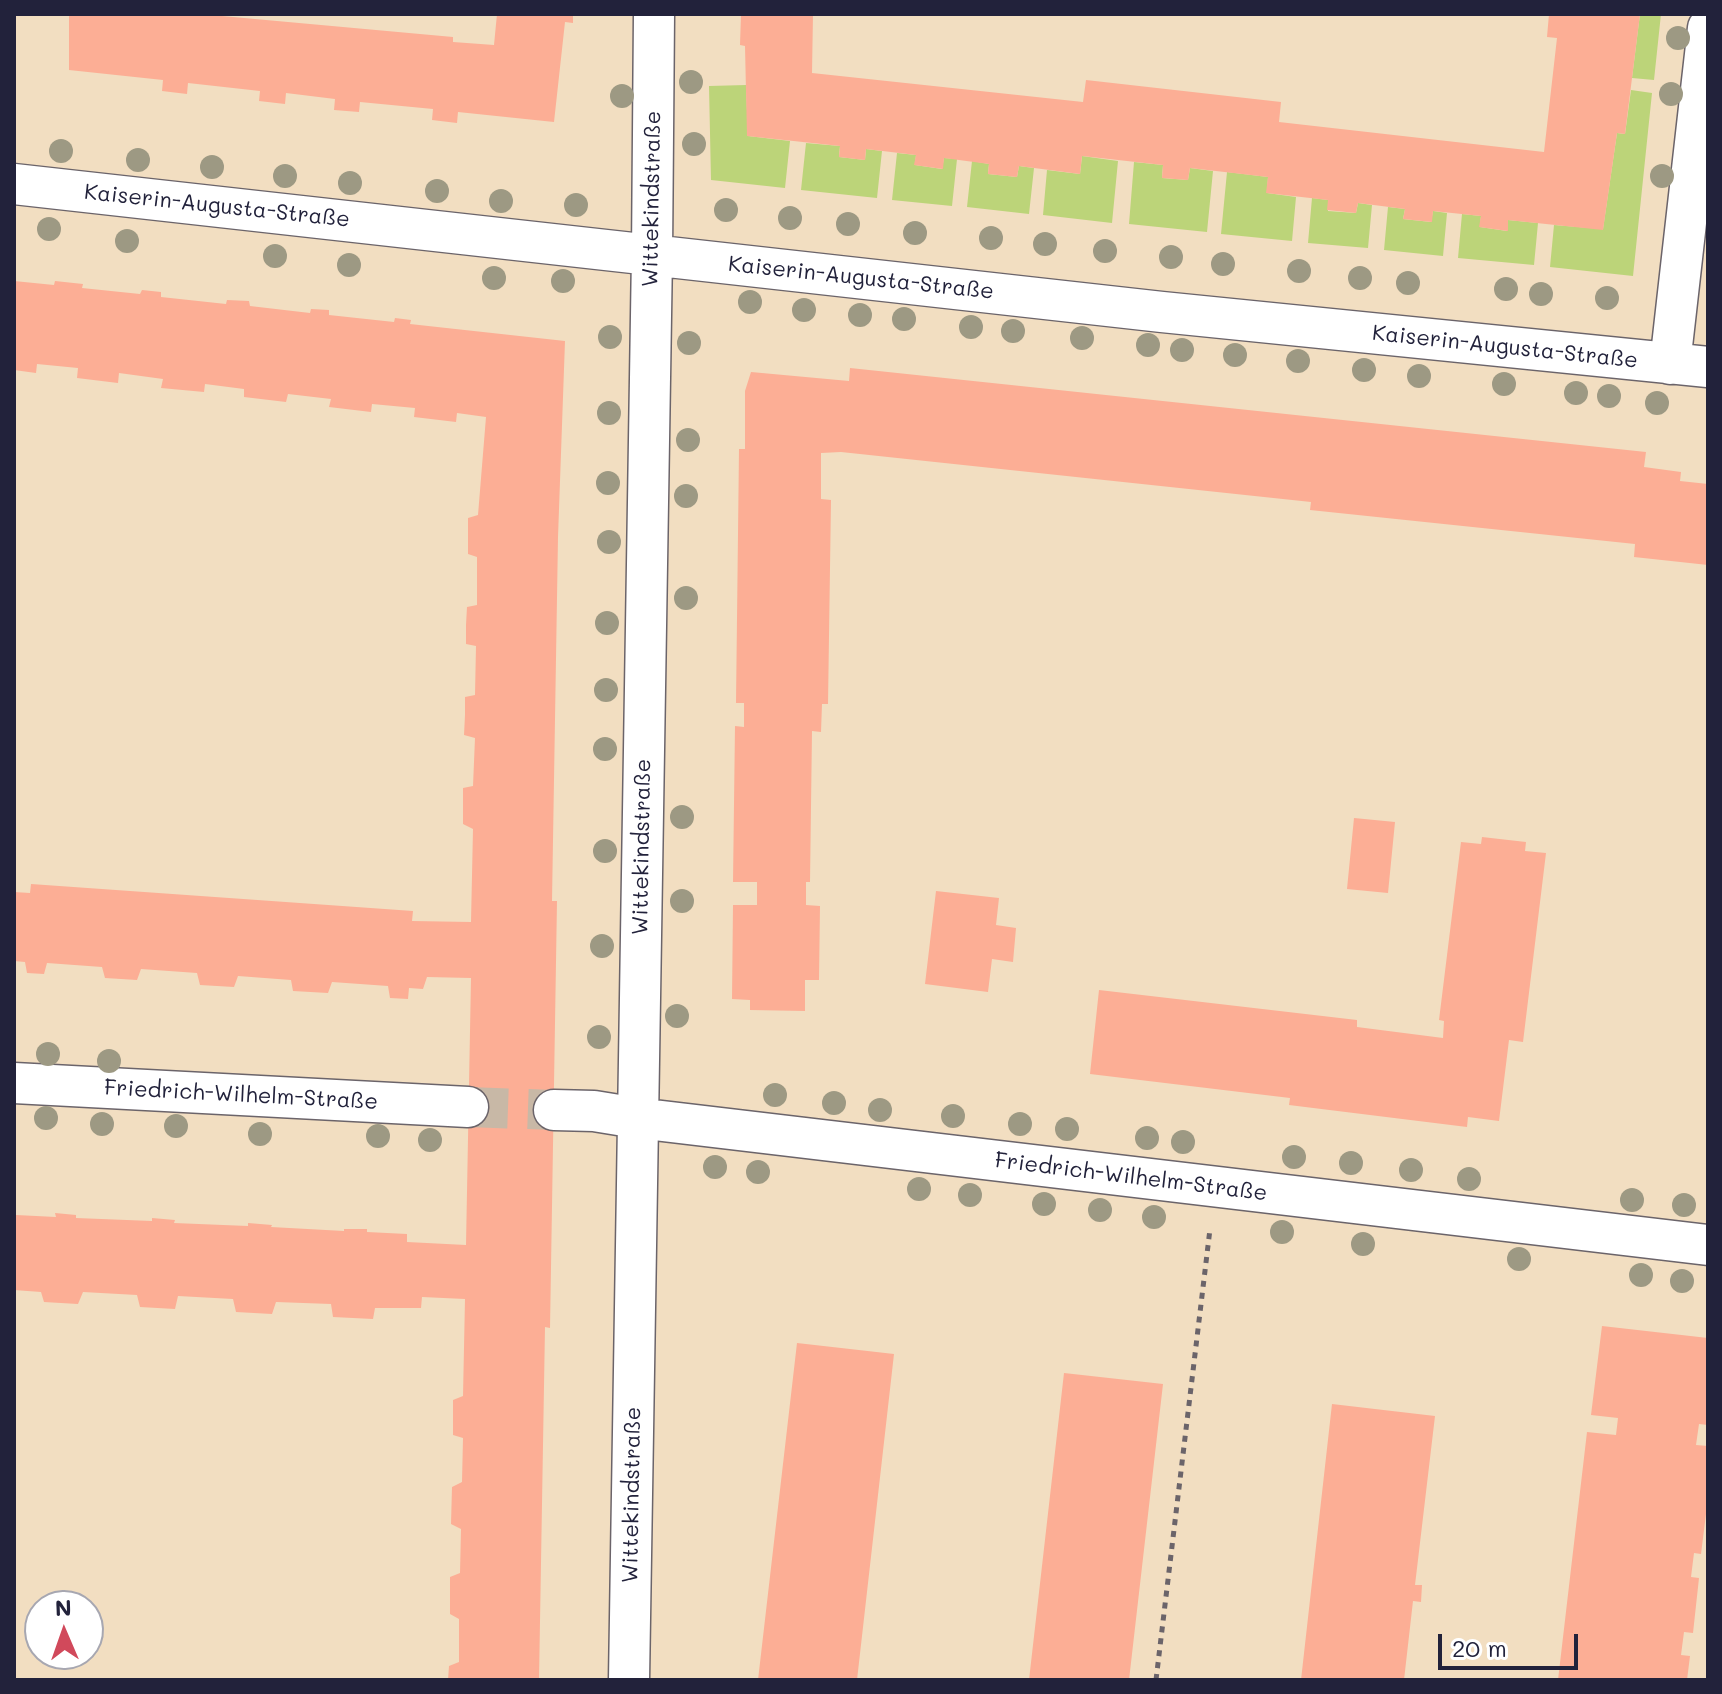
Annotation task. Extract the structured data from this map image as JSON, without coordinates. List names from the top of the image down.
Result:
{
  "streets": {
    "street": ["Wittekindstraße", "Kaiserin-Augusta-Straße", "Friedrich-Wilhelm-Straße"]
  },
  "crossings": [
    ["Wittekindstraße", "Kaiserin-Augusta-Straße"],
    ["Wittekindstraße", "Friedrich-Wilhelm-Straße"]
  ],
  "scale_bar": "20 m",
  "north": "top"
}
